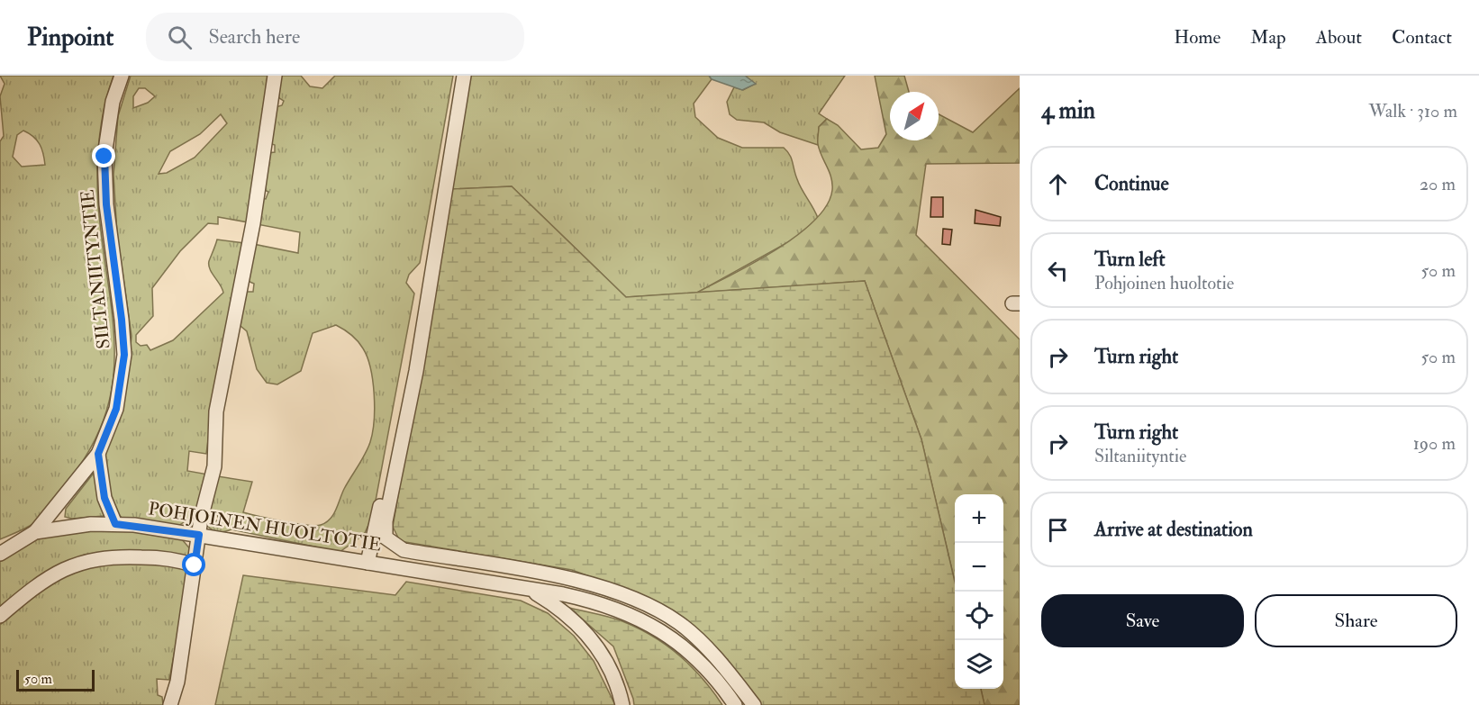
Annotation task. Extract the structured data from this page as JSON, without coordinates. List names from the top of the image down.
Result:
{
  "streets": {
    "lane": ["SILTANIITYNTIE", "POHJOINEN HUOLTOTIE"]
  },
  "crossings": [
    ["SILTANIITYNTIE", "POHJOINEN HUOLTOTIE"]
  ],
  "scale_bar": "50 m",
  "north": "top right",
  "page": {
    "header": "Pinpoint",
    "search": "Search here",
    "nav": [
      "Home",
      "Map",
      "About",
      "Contact"
    ],
    "heading": ["4 min", "Walk · 310 m"],
    "list": [
      ["Continue", "20 m"],
      ["Turn left", "Pohjoinen huoltotie", "50 m"],
      ["Turn right", "50 m"],
      ["Turn right", "Siltaniityntie", "190 m"],
      "Arrive at destination"
    ],
    "map_buttons": ["+", "−"],
    "buttons": ["Save", "Share"],
    "scale": "50 m"
  }
}
